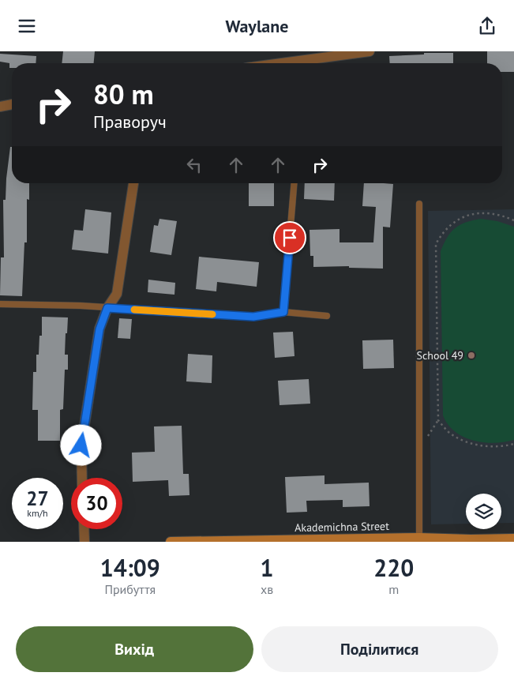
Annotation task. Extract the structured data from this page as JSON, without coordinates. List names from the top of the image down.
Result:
{
  "streets": {
    "main road": ["Akademichna Street"]
  },
  "places": ["School 49"],
  "page": {
    "header": "Waylane",
    "turn": ["80 m", "Праворуч"],
    "speed": "27 km/h",
    "limit": "30",
    "eta": [
      "14:09",
      "Прибуття",
      "1",
      "хв",
      "220",
      "m"
    ],
    "buttons": ["Вихід", "Поділитися"]
  }
}
